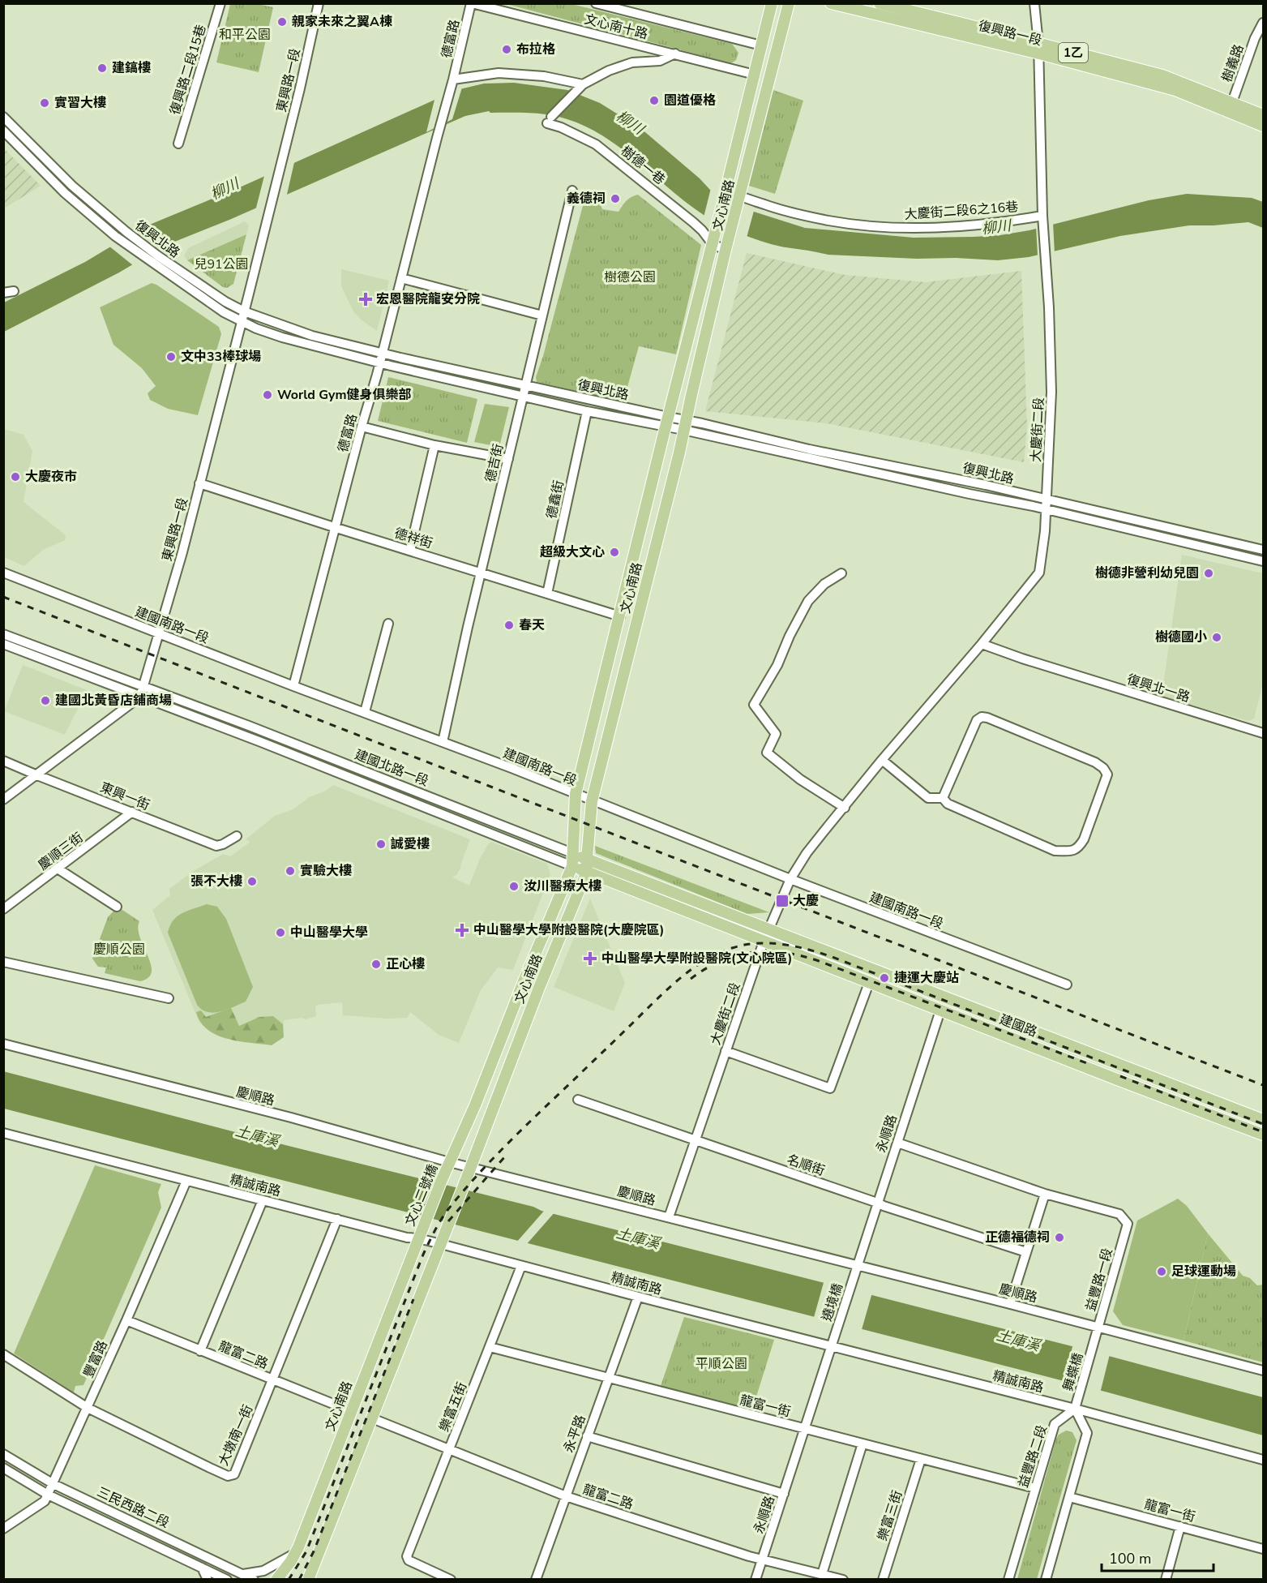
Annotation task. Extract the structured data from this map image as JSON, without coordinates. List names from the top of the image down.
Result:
{
  "streets": {
    "main road": [
      "復興路一段",
      "1乙",
      "文心南路",
      "建國北路一段",
      "建國路",
      "文心二號橋"
    ],
    "street": [
      "文心南十路",
      "德富路",
      "樹義路",
      "復興路二段15巷",
      "東興路一段",
      "樹德一巷",
      "大慶街二段6之16巷",
      "復興北路",
      "大慶街二段",
      "德吉街",
      "德鑫街",
      "德祥街",
      "建國南路一段",
      "復興北一路",
      "東興一街",
      "慶順三街",
      "慶順路",
      "永順路",
      "名順街",
      "精誠南路",
      "益豐路一段",
      "遶境橋",
      "龍富二路",
      "豐富路",
      "舞蝶橋",
      "龍富一街",
      "樂富五街",
      "永平路",
      "大墩南一街",
      "益豐路二段",
      "三民西路二段",
      "樂富三街"
    ]
  },
  "crossings": [
    ["文心南十路", "德富路"],
    ["文心南十路", "文心南路"],
    ["復興路一段", "樹義路"],
    ["復興路一段", "大慶街二段"],
    ["德富路", "復興北路"],
    ["德富路", "德祥街"],
    ["德富路", "建國南路一段"],
    ["東興路一段", "復興北路"],
    ["東興路一段", "德祥街"],
    ["東興路一段", "建國南路一段"],
    ["東興路一段", "建國北路一段"],
    ["樹德一巷", "文心南路"],
    ["文心南路", "大慶街二段6之16巷"],
    ["文心南路", "復興北路"],
    ["文心南路", "德祥街"],
    ["文心南路", "建國南路一段"],
    ["文心南路", "建國北路一段"],
    ["文心南路", "慶順路"],
    ["文心南路", "精誠南路"],
    ["文心南路", "文心二號橋"],
    ["文心南路", "龍富二路"],
    ["大慶街二段6之16巷", "大慶街二段"],
    ["復興北路", "大慶街二段"],
    ["復興北路", "德吉街"],
    ["復興北路", "德鑫街"],
    ["大慶街二段", "建國南路一段"],
    ["大慶街二段", "復興北一路"],
    ["大慶街二段", "建國北路一段"],
    ["大慶街二段", "建國路"],
    ["大慶街二段", "慶順路"],
    ["大慶街二段", "名順街"],
    ["德吉街", "德祥街"],
    ["德吉街", "建國南路一段"],
    ["德鑫街", "德祥街"],
    ["建國北路一段", "建國路"],
    ["東興一街", "慶順三街"],
    ["建國路", "永順路"],
    ["慶順路", "永順路"],
    ["慶順路", "文心二號橋"],
    ["慶順路", "益豐路一段"],
    ["慶順路", "遶境橋"],
    ["永順路", "名順街"],
    ["永順路", "精誠南路"],
    ["永順路", "遶境橋"],
    ["永順路", "龍富二路"],
    ["永順路", "龍富一街"],
    ["精誠南路", "文心二號橋"],
    ["精誠南路", "遶境橋"],
    ["精誠南路", "豐富路"],
    ["精誠南路", "舞蝶橋"],
    ["精誠南路", "樂富五街"],
    ["精誠南路", "永平路"],
    ["精誠南路", "大墩南一街"],
    ["精誠南路", "益豐路二段"],
    ["益豐路一段", "舞蝶橋"],
    ["龍富二路", "豐富路"],
    ["龍富二路", "樂富五街"],
    ["龍富二路", "永平路"],
    ["龍富二路", "大墩南一街"],
    ["豐富路", "大墩南一街"],
    ["豐富路", "三民西路二段"],
    ["舞蝶橋", "益豐路二段"],
    ["龍富一街", "樂富五街"],
    ["龍富一街", "永平路"],
    ["龍富一街", "益豐路二段"],
    ["龍富一街", "樂富三街"]
  ],
  "water": ["柳川", "土庫溪"],
  "parks": [
    "和平公園",
    "兒91公園",
    "樹德公園",
    "慶順公園",
    "平順公園"
  ],
  "places": {
    "other": [
      "親家未來之翼A棟",
      "布拉格",
      "建鎬樓",
      "園道優格",
      "實習大樓",
      "義德祠",
      "文中33棒球場",
      "World Gym健身俱樂部",
      "大慶夜市",
      "超級大文心",
      "樹德非營利幼兒園",
      "春天",
      "樹德國小",
      "建國北黃昏店鋪商場",
      "誠愛樓",
      "實驗大樓",
      "張不大樓",
      "汝川醫療大樓",
      "中山醫學大學",
      "正心樓",
      "捷運大慶站",
      "正德福德祠",
      "足球運動場"
    ],
    "health": ["宏恩醫院龍安分院", "中山醫學大學附設醫院(大慶院區)", "中山醫學大學附設醫院(文心院區)"],
    "transit": ["大慶"]
  },
  "scale_bar": "100 m"
}
